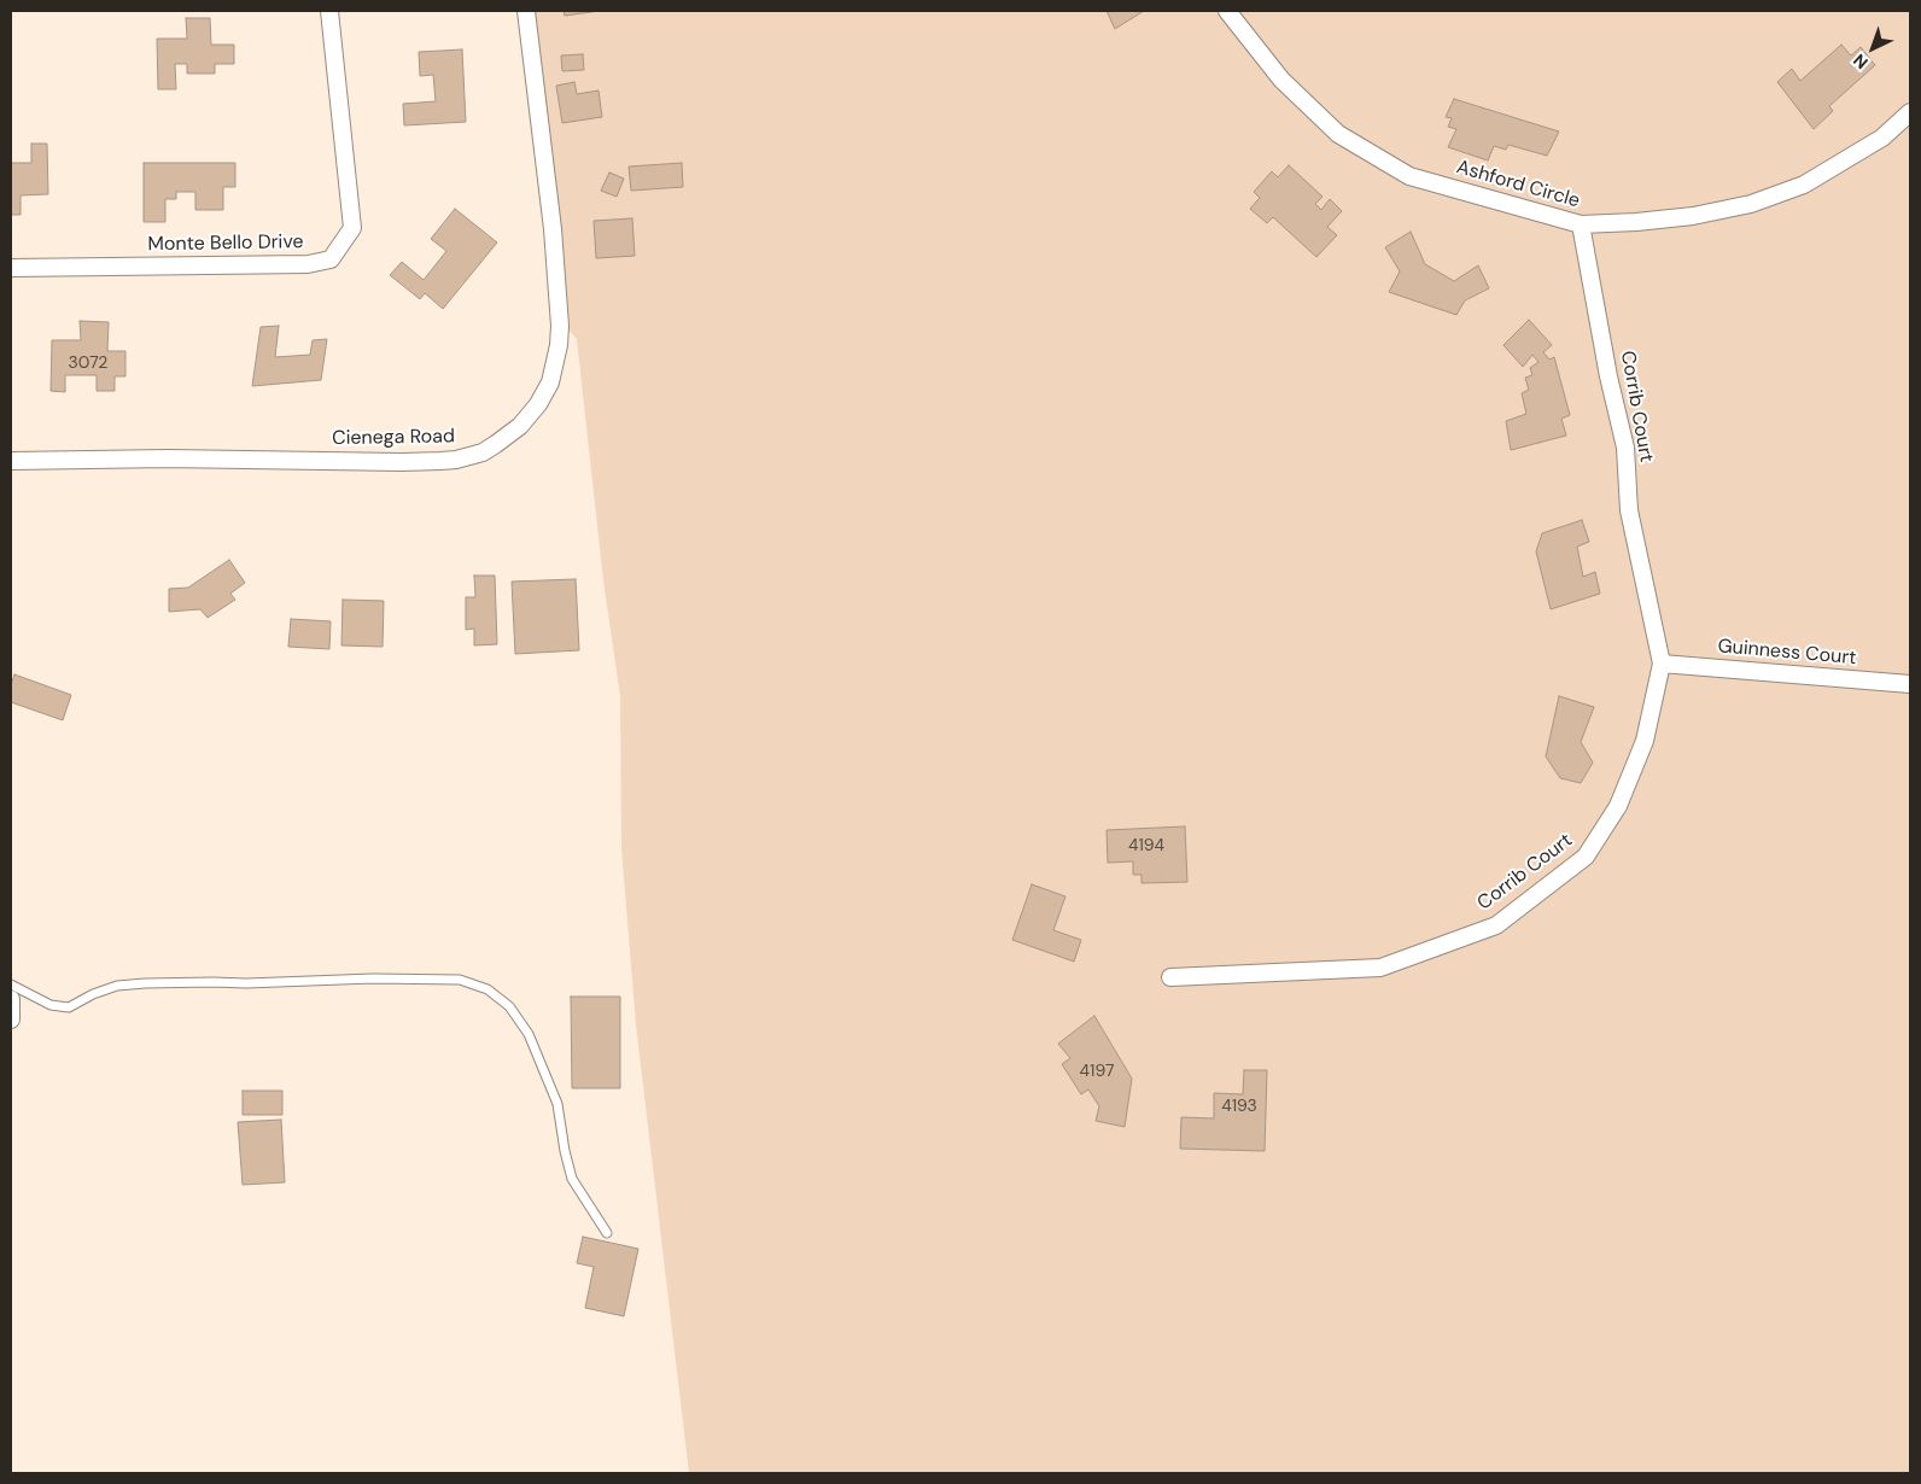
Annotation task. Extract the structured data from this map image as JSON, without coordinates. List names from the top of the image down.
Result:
{
  "streets": {
    "street": [
      "Ashford Circle",
      "Monte Bello Drive",
      "Corrib Court",
      "Cienega Road",
      "Guinness Court"
    ]
  },
  "crossings": [
    ["Ashford Circle", "Corrib Court"],
    ["Corrib Court", "Guinness Court"]
  ],
  "house_numbers": [
    "3072",
    "4194",
    "4197",
    "4193"
  ],
  "north": "bottom left"
}
